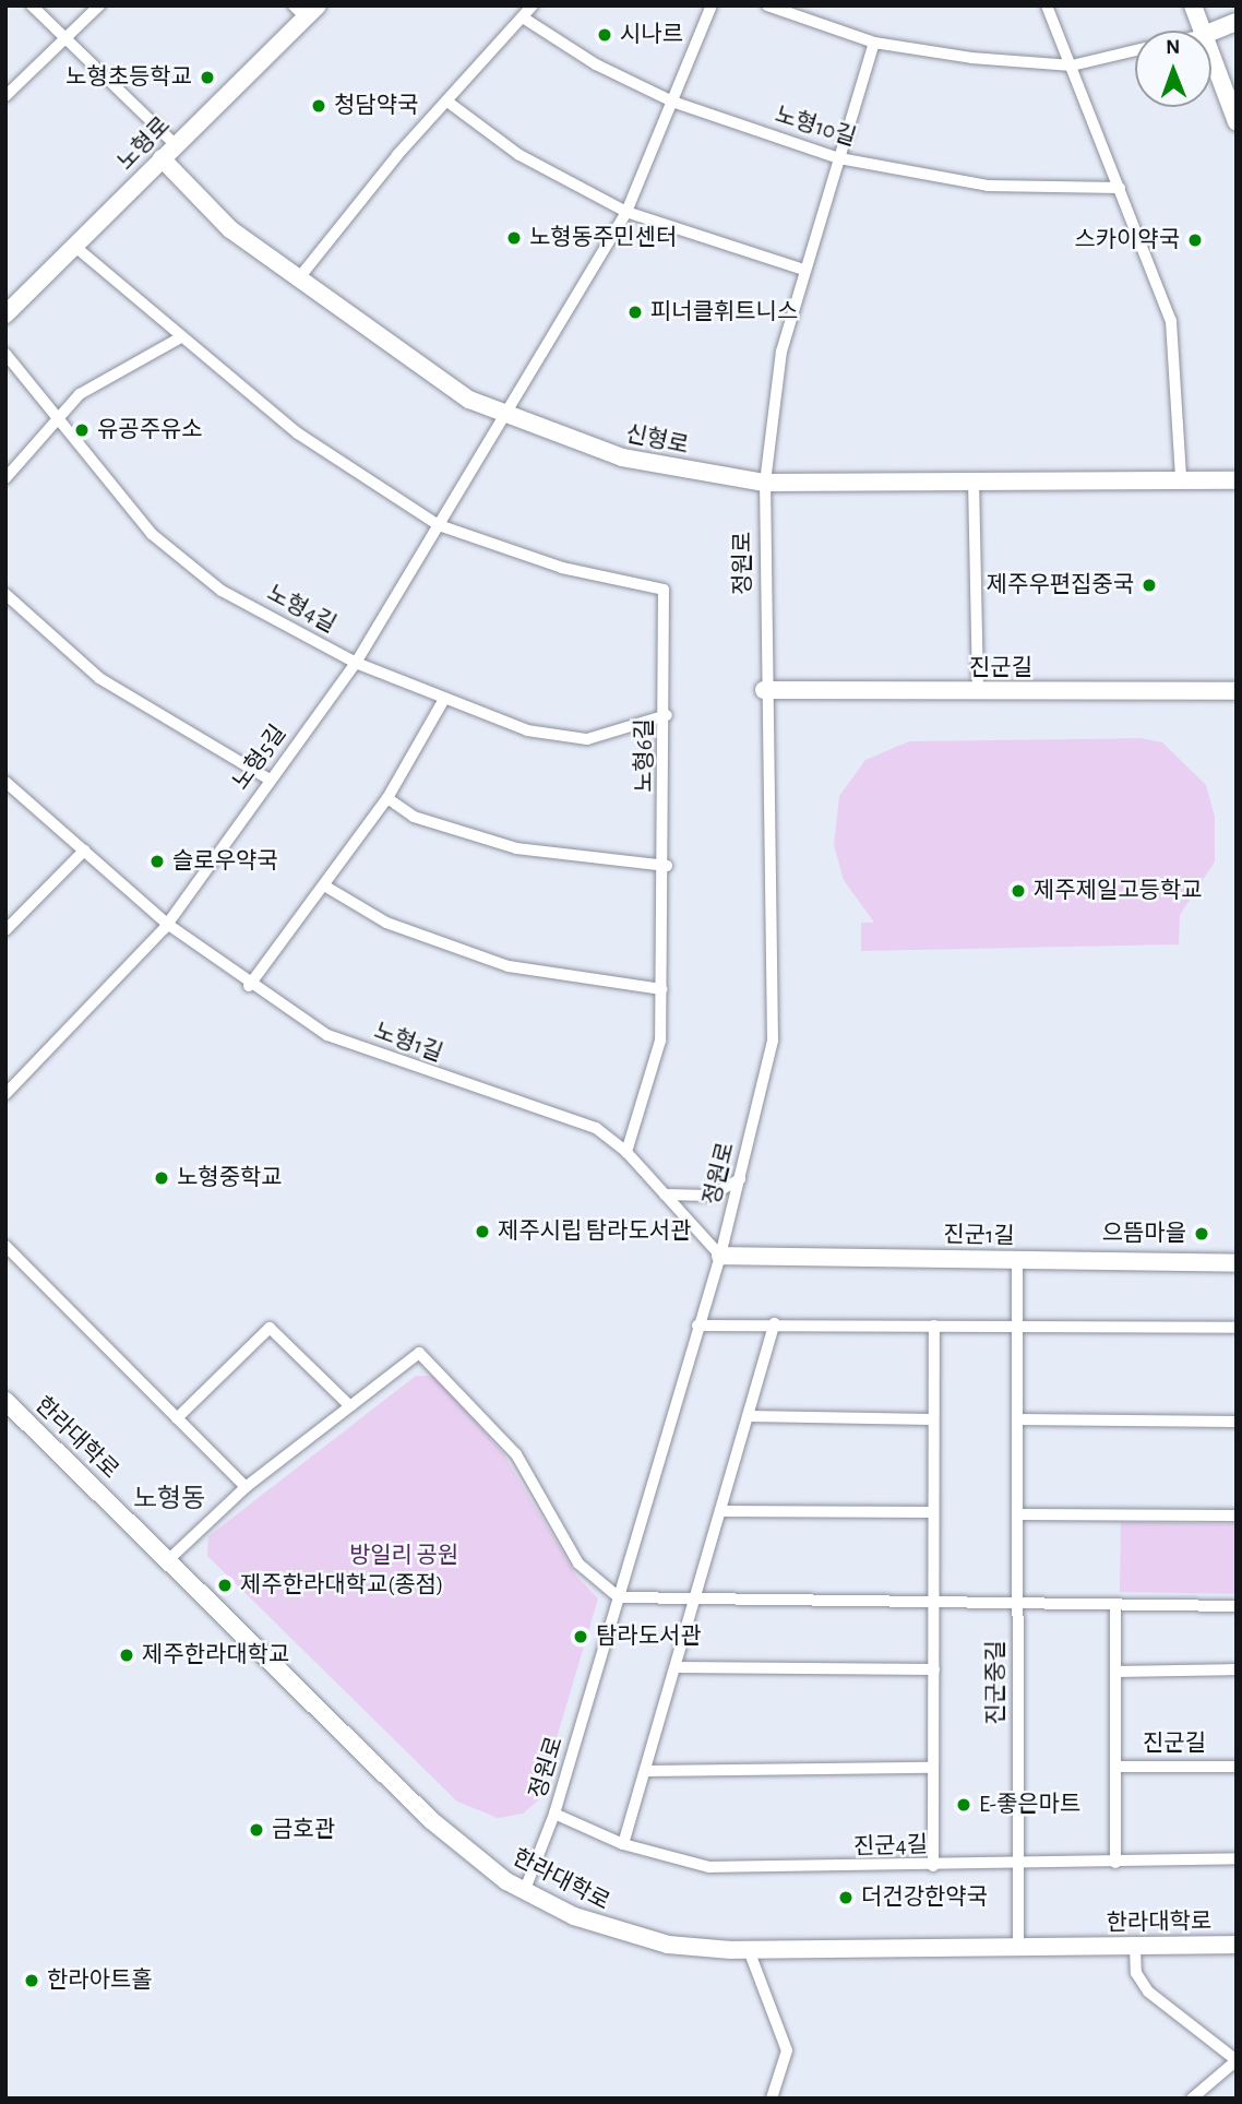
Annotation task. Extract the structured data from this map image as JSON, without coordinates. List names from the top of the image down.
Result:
{
  "streets": {
    "main road": [
      "노형로",
      "신형로",
      "진군길",
      "진군1길",
      "한라대학로"
    ],
    "street": [
      "노형10길",
      "정원로",
      "노형4길",
      "노형6길",
      "노형5길",
      "노형1길",
      "진군중길",
      "진군4길"
    ]
  },
  "crossings": [
    ["노형10길", "정원로"],
    ["노형10길", "노형5길"],
    ["노형로", "신형로"],
    ["신형로", "정원로"],
    ["신형로", "노형5길"],
    ["정원로", "진군길"],
    ["정원로", "노형1길"],
    ["정원로", "진군1길"],
    ["정원로", "한라대학로"],
    ["정원로", "진군4길"],
    ["노형4길", "노형6길"],
    ["노형4길", "노형5길"],
    ["진군길", "진군4길"],
    ["노형6길", "노형5길"],
    ["노형6길", "노형1길"],
    ["노형5길", "노형1길"],
    ["노형1길", "진군1길"],
    ["진군1길", "진군중길"],
    ["한라대학로", "진군중길"],
    ["진군중길", "진군4길"]
  ],
  "districts": ["노형동"],
  "parks": ["방일리 공원"],
  "places": [
    "시나르",
    "노형초등학교",
    "청담약국",
    "노형동주민센터",
    "스카이약국",
    "피너클휘트니스",
    "유공주유소",
    "제주우편집중국",
    "슬로우약국",
    "제주제일고등학교",
    "노형중학교",
    "제주시립 탐라도서관",
    "으뜸마을",
    "제주한라대학교(종점)",
    "탐라도서관",
    "제주한라대학교",
    "E-좋은마트",
    "금호관",
    "더건강한약국",
    "한라아트홀"
  ],
  "north": "top"
}
